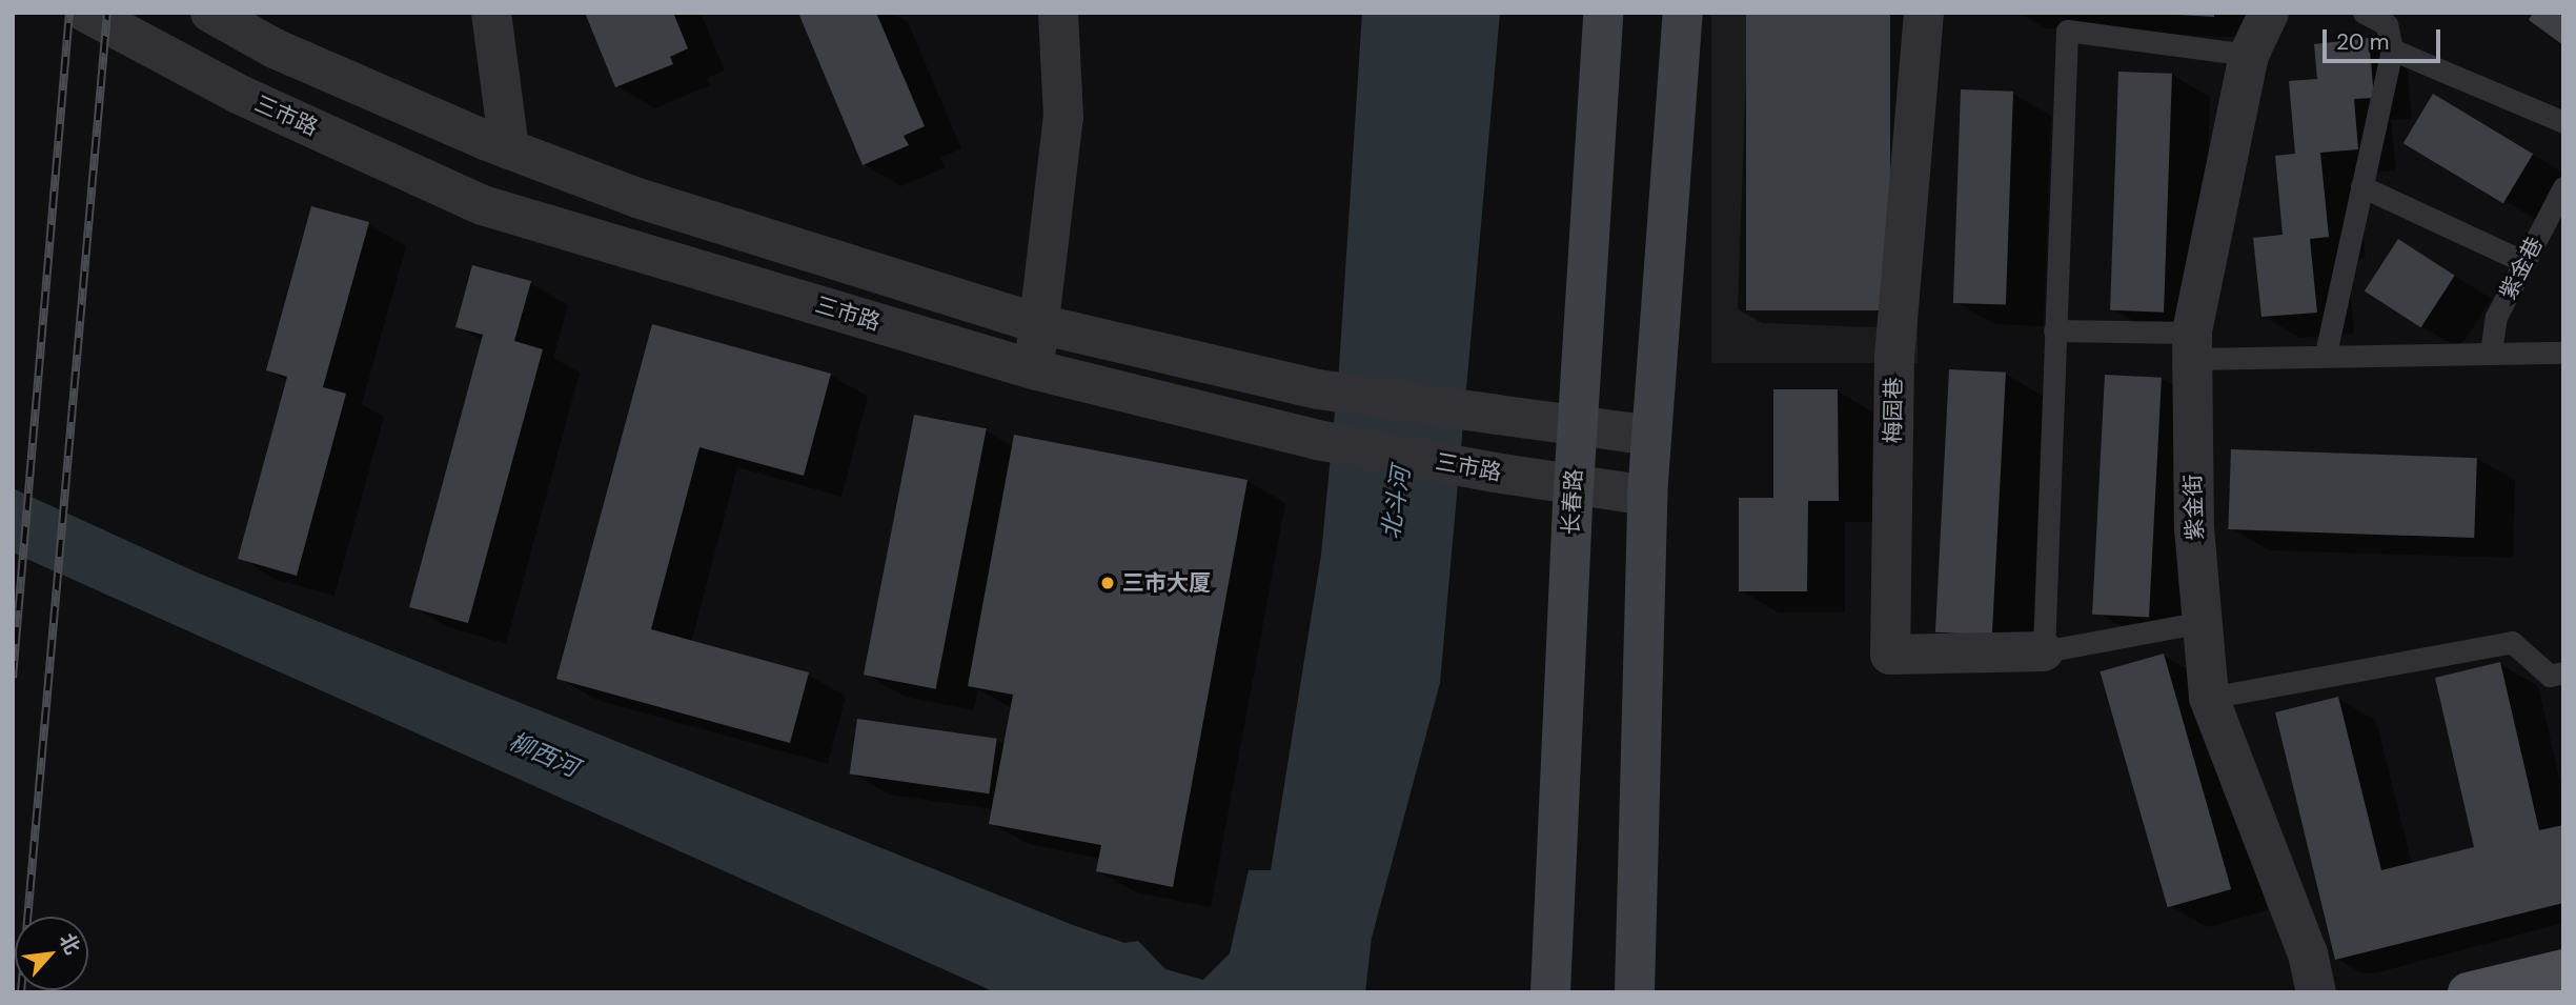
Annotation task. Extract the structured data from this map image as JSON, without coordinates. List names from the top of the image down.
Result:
{
  "streets": {
    "main road": ["长春路"],
    "street": ["三市路", "梅园巷", "紫金街"],
    "lane": ["紫金巷"]
  },
  "crossings": [
    ["三市路", "长春路"]
  ],
  "water": ["北斗河", "柳西河"],
  "places": ["三市大厦"],
  "scale_bar": "20 m",
  "north": "top right"
}
